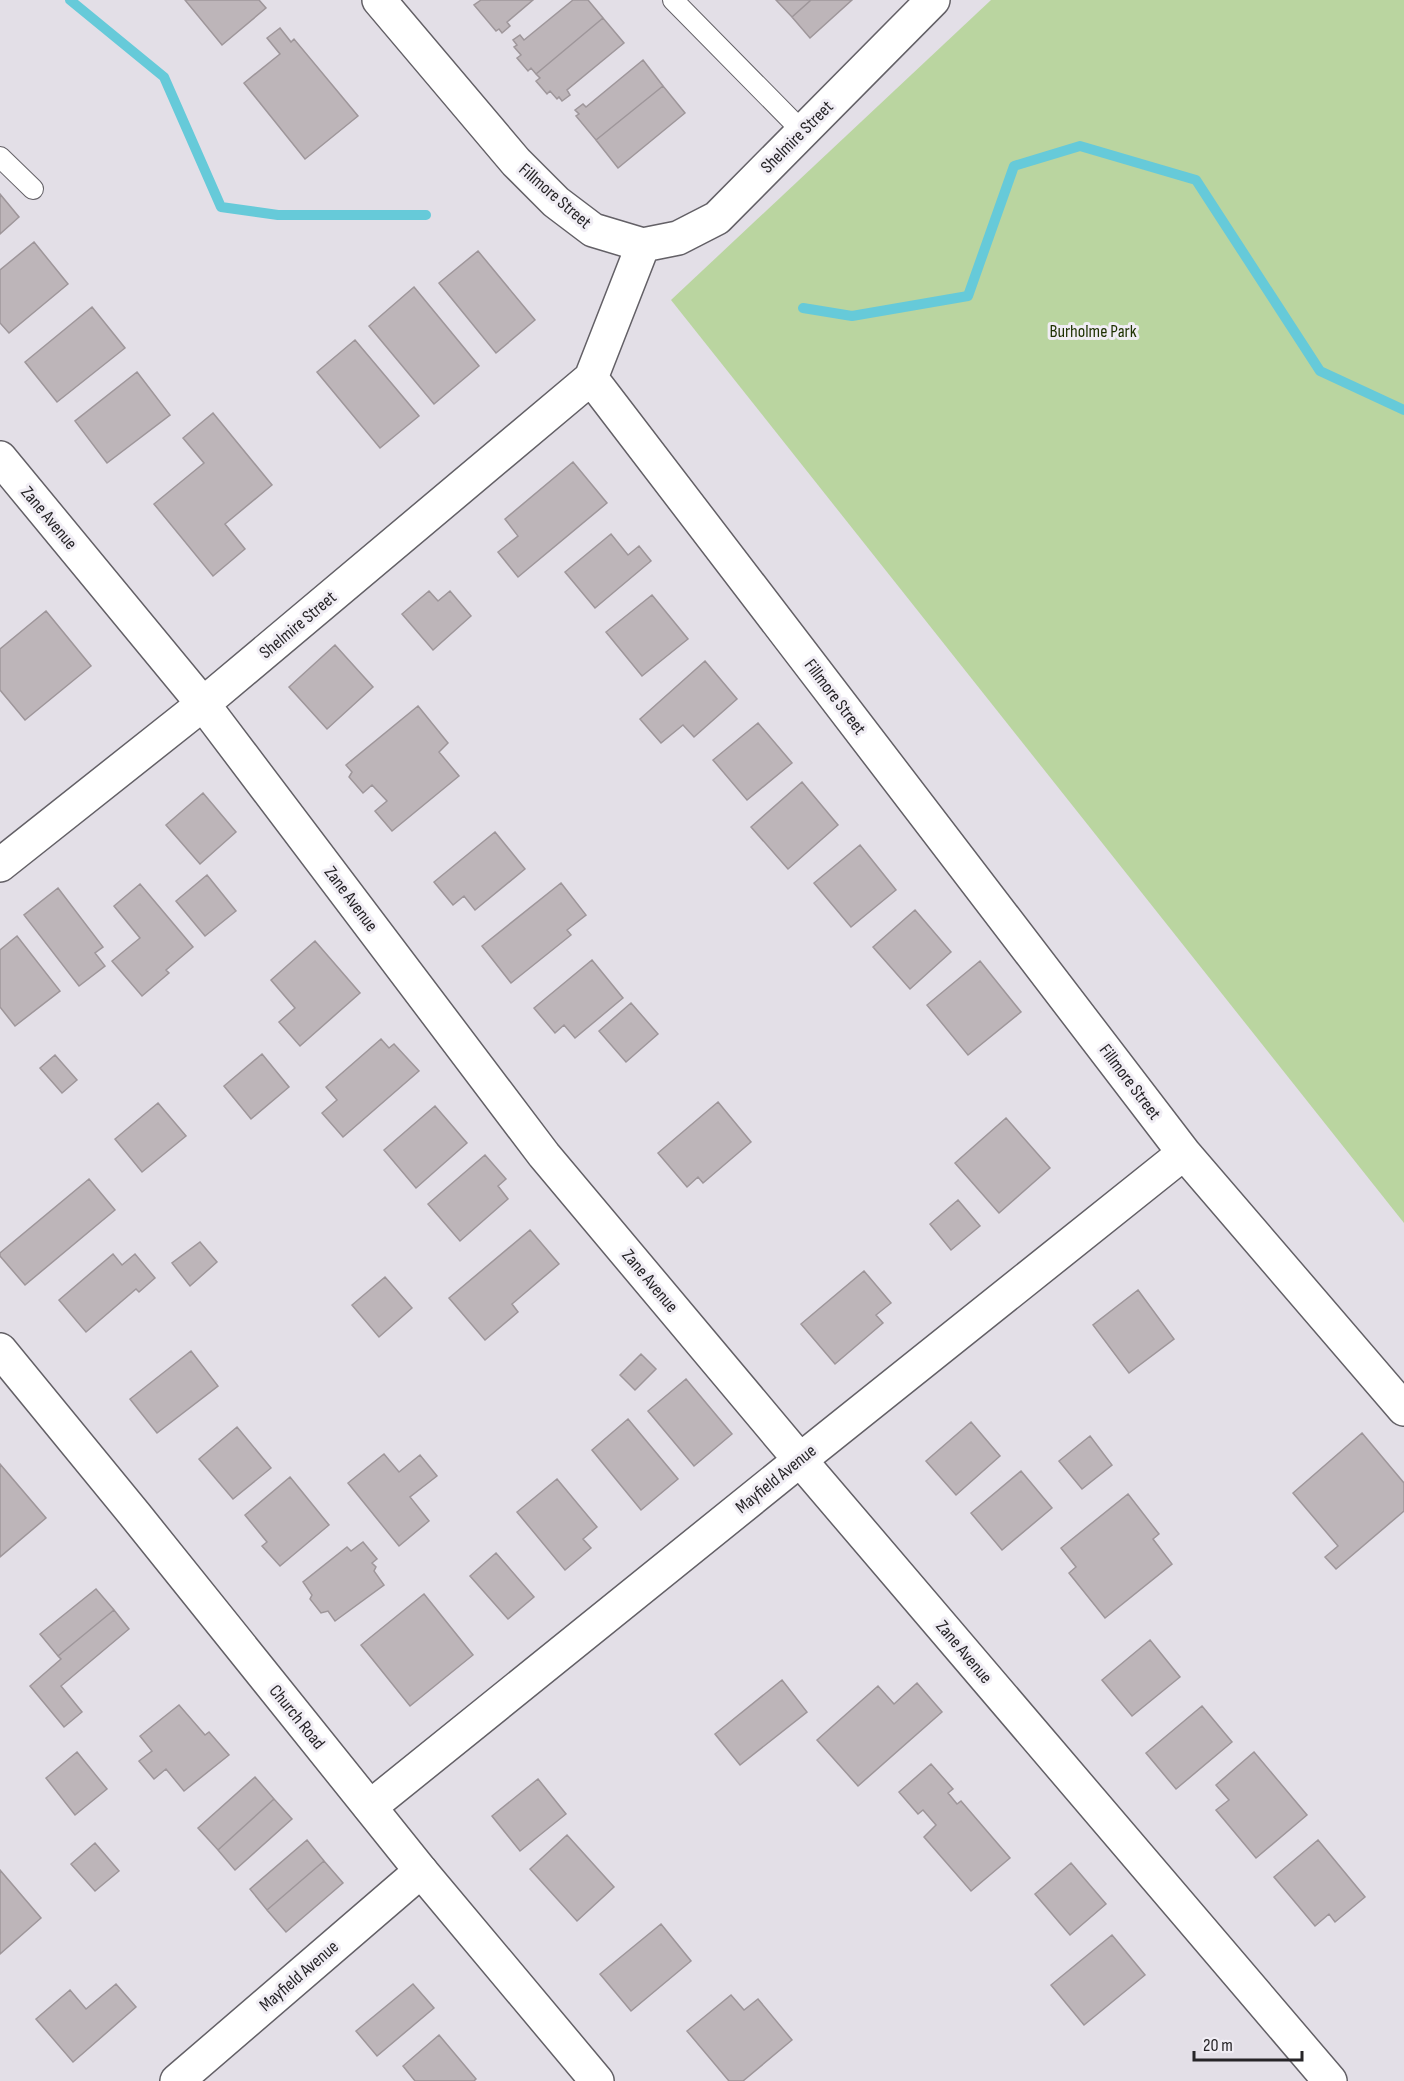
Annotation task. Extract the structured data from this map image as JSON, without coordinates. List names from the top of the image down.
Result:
{
  "streets": {
    "street": [
      "Shelmire Street",
      "Fillmore Street",
      "Zane Avenue",
      "Mayfield Avenue",
      "Church Road"
    ]
  },
  "crossings": [
    ["Shelmire Street", "Fillmore Street"],
    ["Shelmire Street", "Zane Avenue"],
    ["Fillmore Street", "Mayfield Avenue"],
    ["Zane Avenue", "Mayfield Avenue"],
    ["Mayfield Avenue", "Church Road"]
  ],
  "parks": ["Burholme Park"],
  "scale_bar": "20 m"
}
